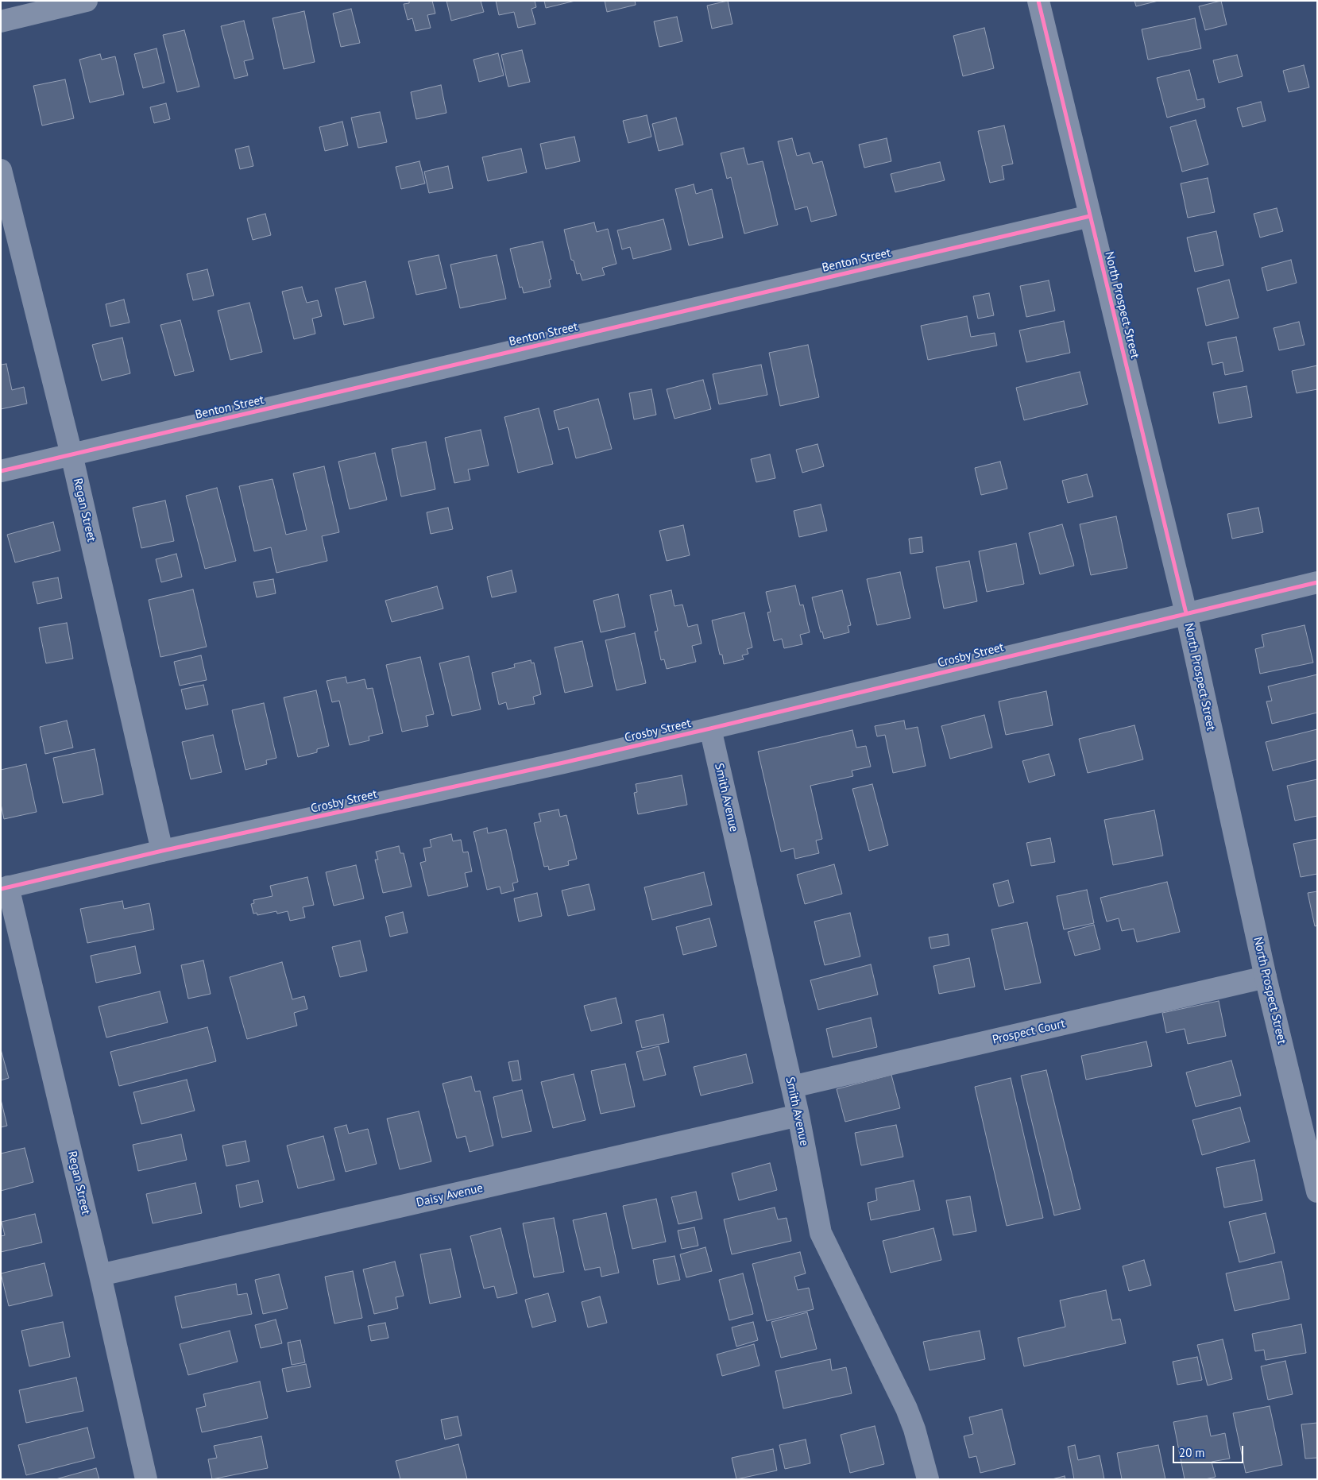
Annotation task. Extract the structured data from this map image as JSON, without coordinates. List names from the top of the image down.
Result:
{
  "streets": {
    "street": [
      "Benton Street",
      "North Prospect Street",
      "Regan Street",
      "Crosby Street",
      "Smith Avenue",
      "Prospect Court",
      "Daisy Avenue"
    ]
  },
  "crossings": [
    ["Benton Street", "North Prospect Street"],
    ["Benton Street", "Regan Street"],
    ["North Prospect Street", "Crosby Street"],
    ["North Prospect Street", "Prospect Court"],
    ["Regan Street", "Crosby Street"],
    ["Regan Street", "Daisy Avenue"],
    ["Crosby Street", "Smith Avenue"],
    ["Smith Avenue", "Prospect Court"],
    ["Smith Avenue", "Daisy Avenue"]
  ],
  "scale_bar": "20 m"
}
